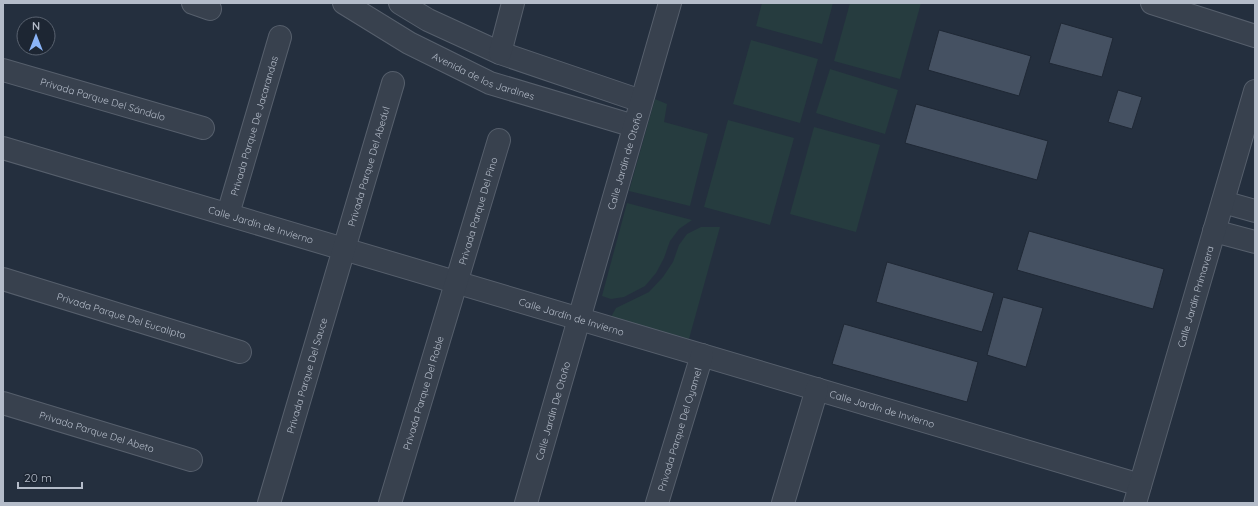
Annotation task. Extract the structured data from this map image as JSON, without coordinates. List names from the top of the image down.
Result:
{
  "streets": {
    "street": [
      "Avenida de los Jardines",
      "Privada Parque Del Sándalo",
      "Privada Parque De Jacarandas",
      "Calle Jardín de Otoño",
      "Privada Parque Del Abedul",
      "Privada Parque Del Pino",
      "Calle Jardín de Invierno",
      "Calle Jardín Primavera",
      "Privada Parque Del Eucalipto",
      "Privada Parque Del Sauce",
      "Privada Parque Del Roble",
      "Calle Jardín De Otoño",
      "Privada Parque Del Oyamel",
      "Privada Parque Del Abeto"
    ]
  },
  "crossings": [
    ["Avenida de los Jardines", "Calle Jardín de Otoño"],
    ["Privada Parque De Jacarandas", "Calle Jardín de Invierno"],
    ["Calle Jardín de Otoño", "Calle Jardín de Invierno"],
    ["Calle Jardín de Otoño", "Calle Jardín De Otoño"],
    ["Privada Parque Del Abedul", "Calle Jardín de Invierno"],
    ["Privada Parque Del Abedul", "Privada Parque Del Sauce"],
    ["Privada Parque Del Pino", "Calle Jardín de Invierno"],
    ["Privada Parque Del Pino", "Privada Parque Del Roble"],
    ["Calle Jardín de Invierno", "Calle Jardín Primavera"],
    ["Calle Jardín de Invierno", "Privada Parque Del Sauce"],
    ["Calle Jardín de Invierno", "Privada Parque Del Roble"],
    ["Calle Jardín de Invierno", "Calle Jardín De Otoño"],
    ["Calle Jardín de Invierno", "Privada Parque Del Oyamel"]
  ],
  "scale_bar": "20 m",
  "north": "top"
}
